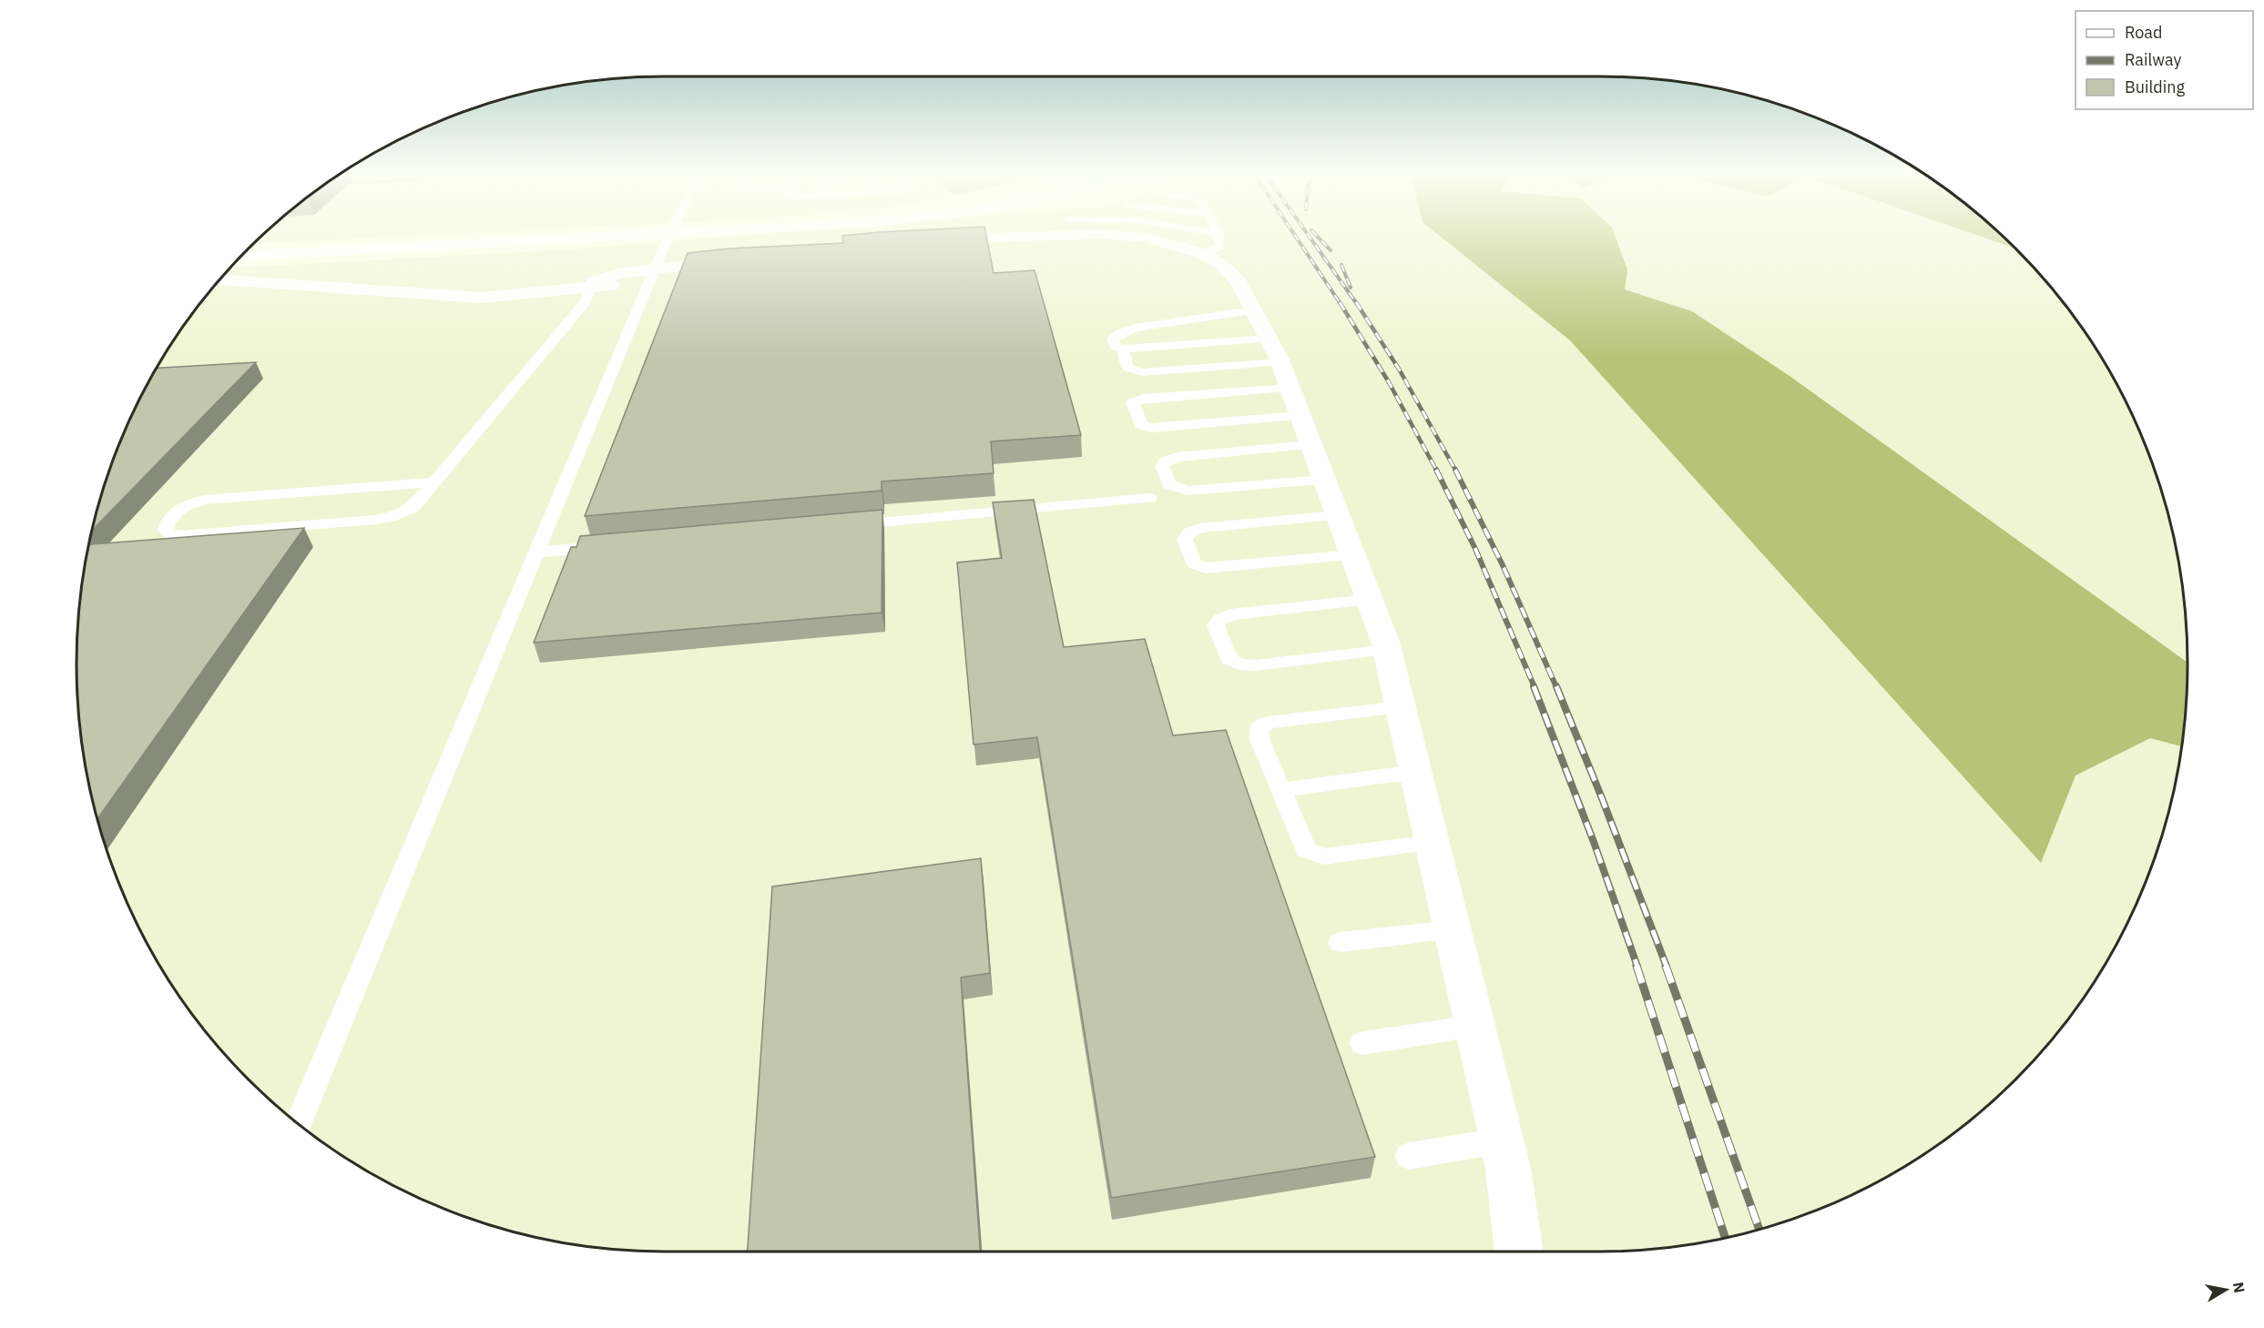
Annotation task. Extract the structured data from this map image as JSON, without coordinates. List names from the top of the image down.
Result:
{
  "legend": ["Road", "Railway", "Building"],
  "north": "right"
}
